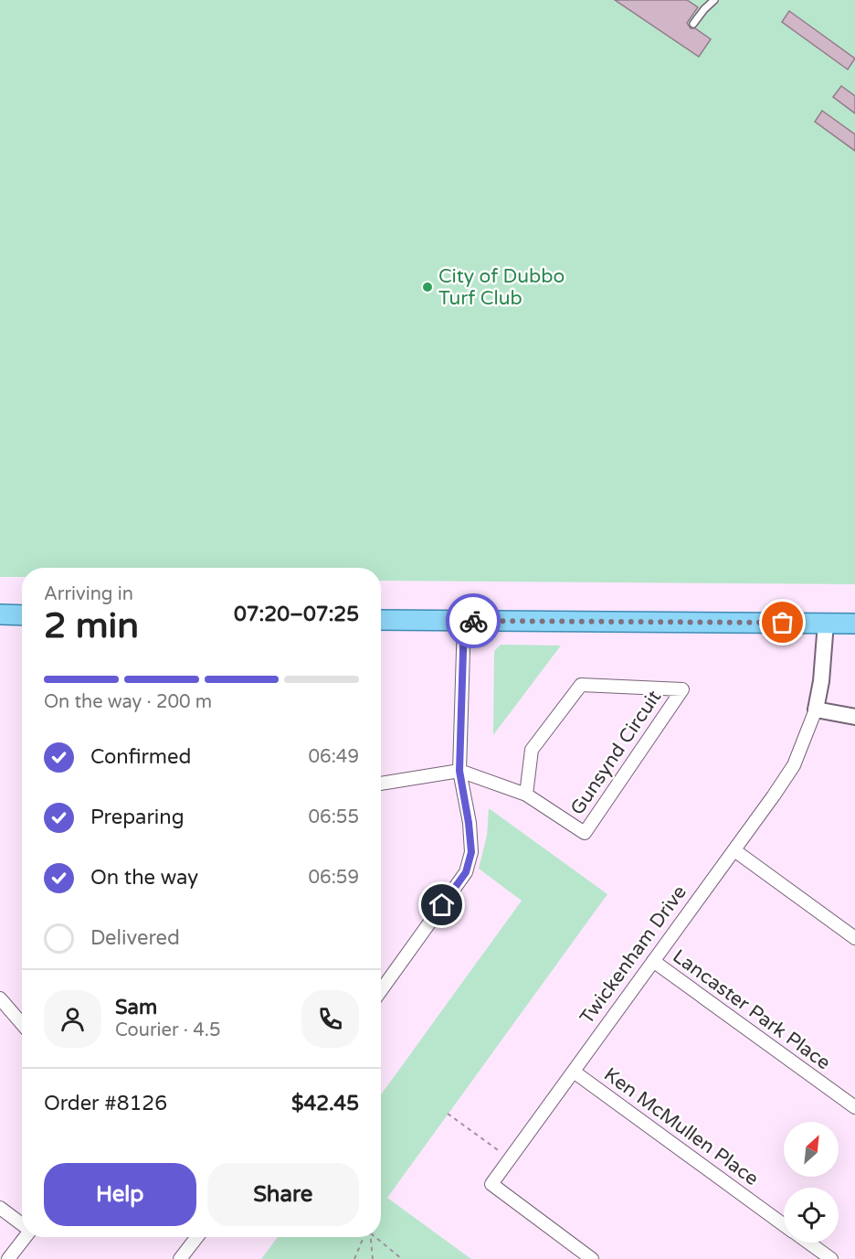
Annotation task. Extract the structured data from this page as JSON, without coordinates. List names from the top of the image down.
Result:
{
  "streets": {
    "street": [
      "Gunsynd Circuit",
      "Twickenham Drive",
      "Lancaster Park Place",
      "Ken McMullen Place"
    ]
  },
  "crossings": [
    ["Twickenham Drive", "Lancaster Park Place"],
    ["Twickenham Drive", "Ken McMullen Place"]
  ],
  "places": ["City of Dubbo Turf Club"],
  "north": "top right",
  "page": {
    "heading": ["2 min", "Arriving in", "07:20–07:25"],
    "panel": [
      "Sam",
      "Courier · 4.5",
      "Order #8126",
      "$42.45"
    ],
    "bar": "On the way · 200 m",
    "list": [
      ["Confirmed", "06:49"],
      ["Preparing", "06:55"],
      ["On the way", "06:59"],
      "Delivered"
    ],
    "buttons": ["Help", "Share"]
  }
}
